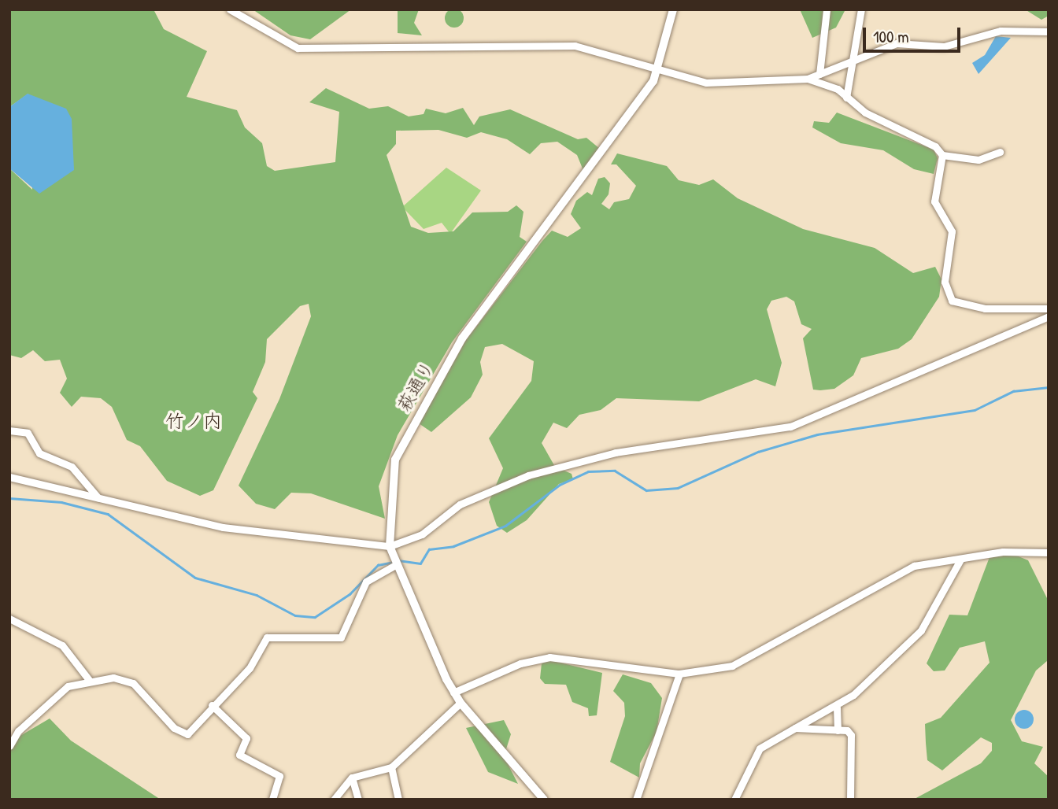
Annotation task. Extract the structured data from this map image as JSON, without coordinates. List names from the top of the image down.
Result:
{
  "streets": {
    "street": ["萩通り"]
  },
  "districts": ["竹ノ内"],
  "scale_bar": "100 m"
}
